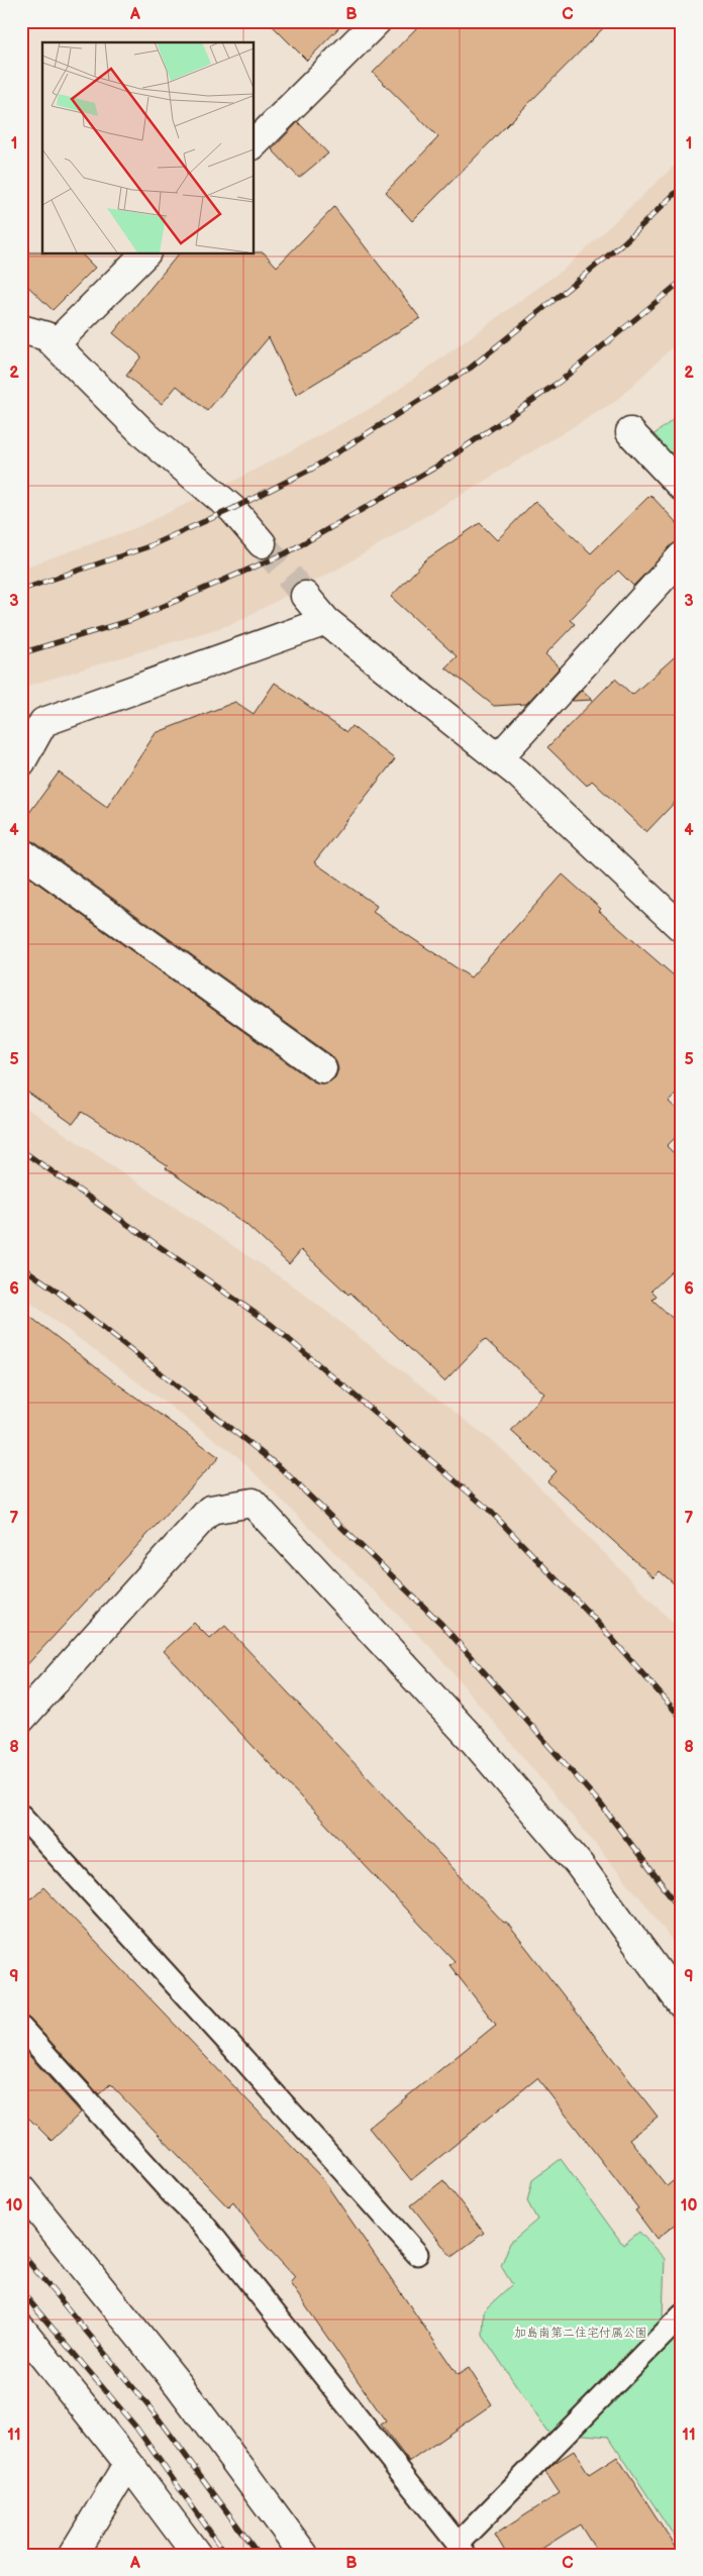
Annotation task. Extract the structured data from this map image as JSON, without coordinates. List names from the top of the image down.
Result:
{
  "parks": ["加島南第二住宅付属公園"],
  "grid": {
    "columns": ["A", "B", "C"],
    "rows": [
      "1",
      "2",
      "3",
      "4",
      "5",
      "6",
      "7",
      "8",
      "9",
      "10",
      "11"
    ]
  }
}
